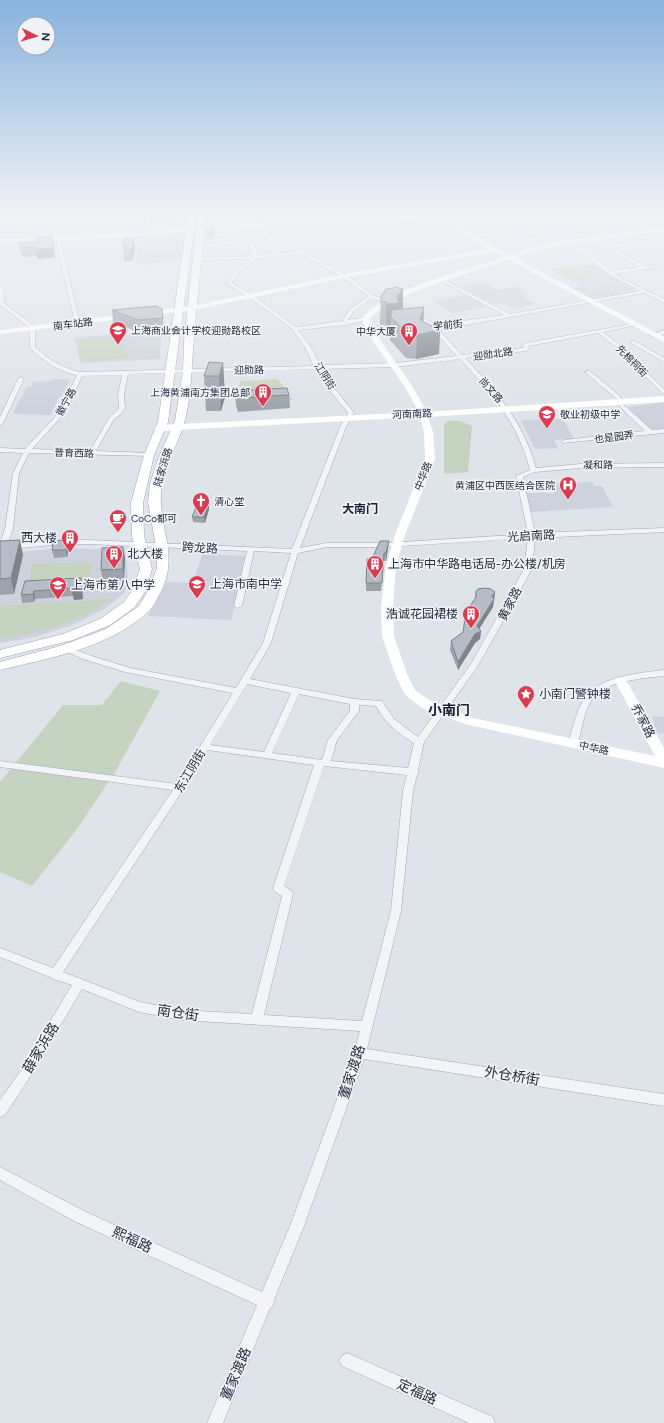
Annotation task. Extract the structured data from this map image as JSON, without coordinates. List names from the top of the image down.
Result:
{
  "streets": {
    "main road": ["陆家浜路"],
    "street": [
      "南车站路",
      "学前街",
      "迎勋北路",
      "先棉祠街",
      "迎勋路",
      "江阴街",
      "尚文路",
      "徽宁路",
      "河南南路",
      "也是园弄",
      "普育西路",
      "凝和路",
      "中华路",
      "光启南路",
      "跨龙路",
      "黄家路",
      "乔家路",
      "东江阴街",
      "南仓街",
      "薛家浜路",
      "董家渡路",
      "外仓桥街",
      "熙福路",
      "定福路"
    ]
  },
  "crossings": [
    ["南车站路", "江阴街"],
    ["南车站路", "徽宁路"],
    ["南车站路", "陆家浜路"],
    ["学前街", "尚文路"],
    ["迎勋北路", "先棉祠街"],
    ["迎勋北路", "迎勋路"],
    ["迎勋北路", "尚文路"],
    ["迎勋北路", "中华路"],
    ["先棉祠街", "河南南路"],
    ["迎勋路", "江阴街"],
    ["迎勋路", "徽宁路"],
    ["迎勋路", "陆家浜路"],
    ["迎勋路", "中华路"],
    ["江阴街", "河南南路"],
    ["尚文路", "河南南路"],
    ["尚文路", "凝和路"],
    ["尚文路", "黄家路"],
    ["徽宁路", "普育西路"],
    ["徽宁路", "跨龙路"],
    ["河南南路", "陆家浜路"],
    ["河南南路", "中华路"],
    ["普育西路", "陆家浜路"],
    ["凝和路", "黄家路"],
    ["陆家浜路", "跨龙路"],
    ["中华路", "光启南路"],
    ["中华路", "跨龙路"],
    ["中华路", "黄家路"],
    ["中华路", "乔家路"],
    ["中华路", "董家渡路"],
    ["光启南路", "跨龙路"],
    ["光启南路", "黄家路"],
    ["跨龙路", "东江阴街"],
    ["黄家路", "董家渡路"],
    ["东江阴街", "南仓街"],
    ["南仓街", "薛家浜路"],
    ["南仓街", "董家渡路"],
    ["董家渡路", "外仓桥街"],
    ["董家渡路", "熙福路"]
  ],
  "districts": ["大南门", "小南门"],
  "places": {
    "school or university": [
      "上海商业会计学校迎勋路校区",
      "敬业初级中学",
      "上海市南中学",
      "上海市第八中学"
    ],
    "building": [
      "中华大厦",
      "上海黄浦南方集团总部",
      "西大楼",
      "北大楼",
      "上海市中华路电话局-办公楼/机房",
      "浩诚花园裙楼"
    ],
    "hospital": ["黄浦区中西医结合医院"],
    "church": ["清心堂"],
    "cafe": ["CoCo都可"],
    "place": ["小南门警钟楼"]
  },
  "north": "right"
}
